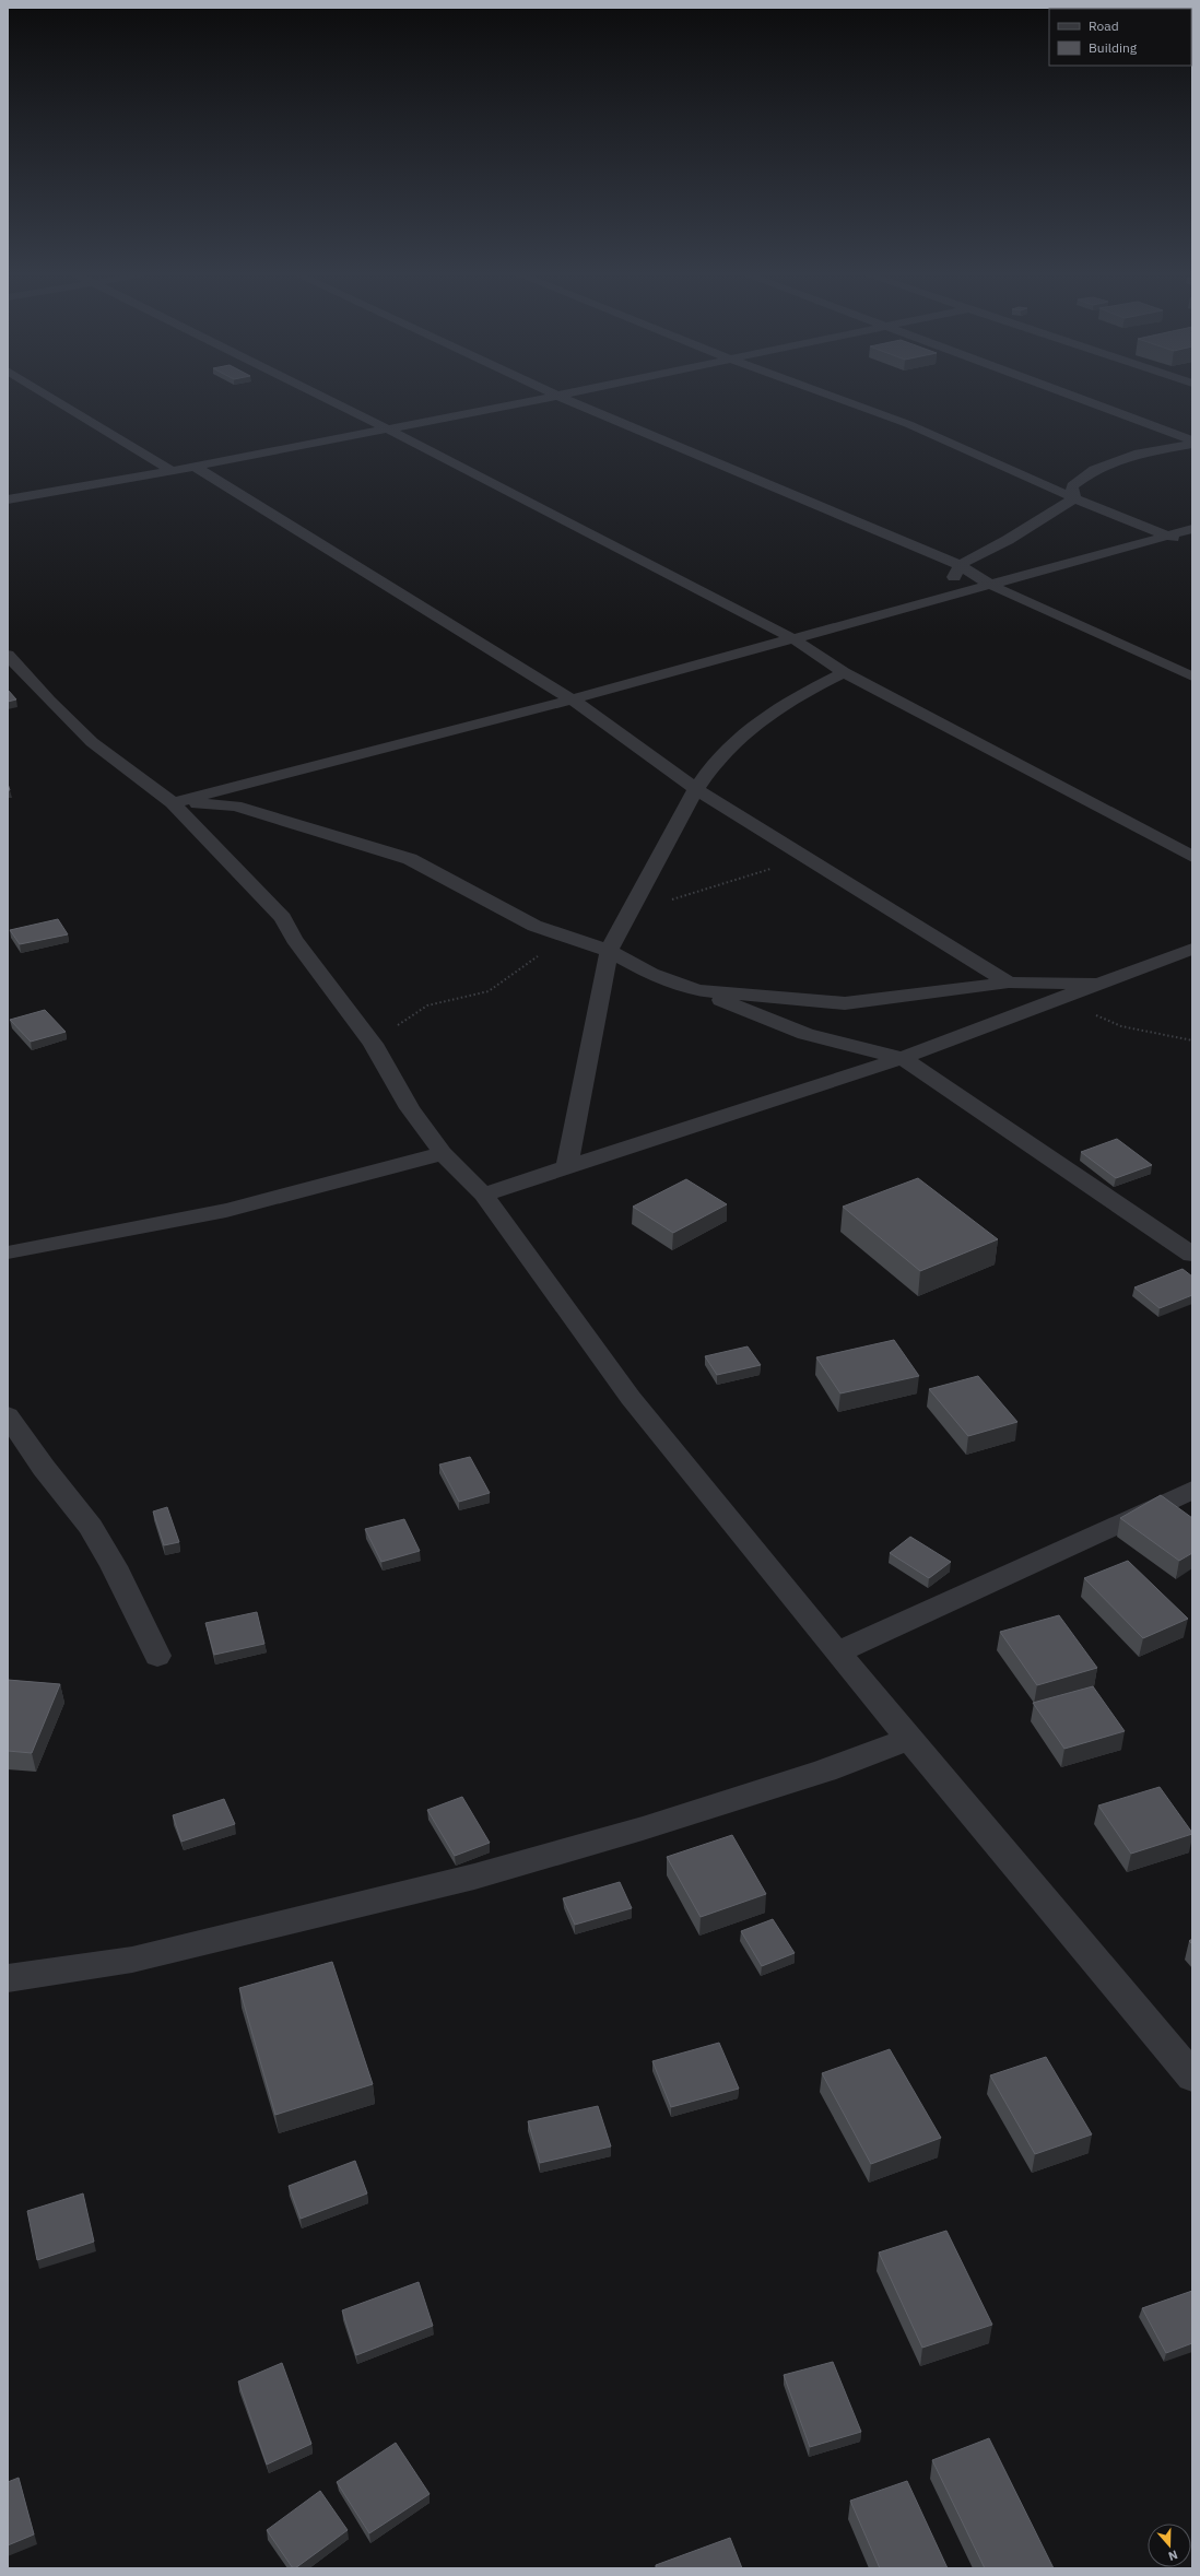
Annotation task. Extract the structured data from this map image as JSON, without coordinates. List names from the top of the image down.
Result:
{
  "legend": ["Road", "Building"],
  "north": "bottom"
}
